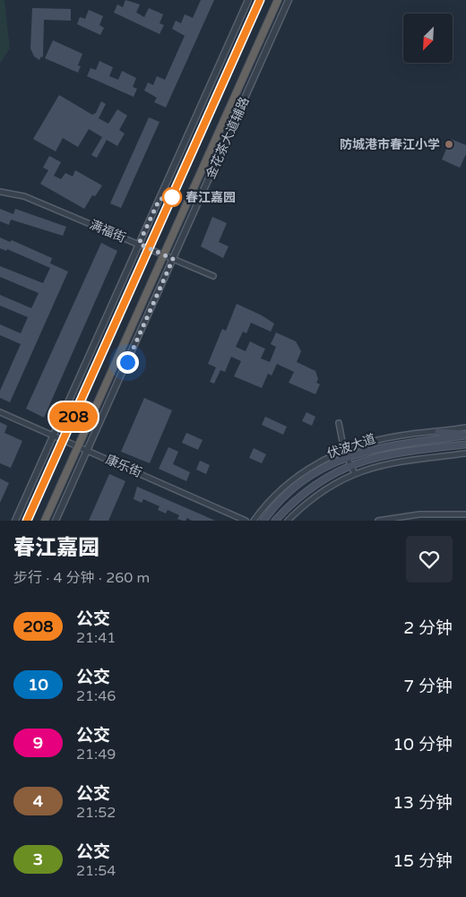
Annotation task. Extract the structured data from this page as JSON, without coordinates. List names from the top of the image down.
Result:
{
  "streets": {
    "main road": ["伏波大道"],
    "street": ["金花茶大道辅路", "满福街", "康乐街"]
  },
  "crossings": [
    ["金花茶大道辅路", "满福街"],
    ["金花茶大道辅路", "康乐街"]
  ],
  "places": ["防城港市春江小学", "春江嘉园"],
  "lines": ["bus line 208"],
  "north": "bottom left",
  "page": {
    "on_map": "208",
    "heading": ["春江嘉园", "步行 · 4 分钟 · 260 m"],
    "list": [
      {
        "mark": "208",
        "name": "公交",
        "note": "21:41",
        "value": "2 分钟"
      },
      {
        "mark": "10",
        "name": "公交",
        "note": "21:46",
        "value": "7 分钟"
      },
      {
        "mark": "9",
        "name": "公交",
        "note": "21:49",
        "value": "10 分钟"
      },
      {
        "mark": "4",
        "name": "公交",
        "note": "21:52",
        "value": "13 分钟"
      },
      {
        "mark": "3",
        "name": "公交",
        "note": "21:54",
        "value": "15 分钟"
      }
    ]
  }
}
